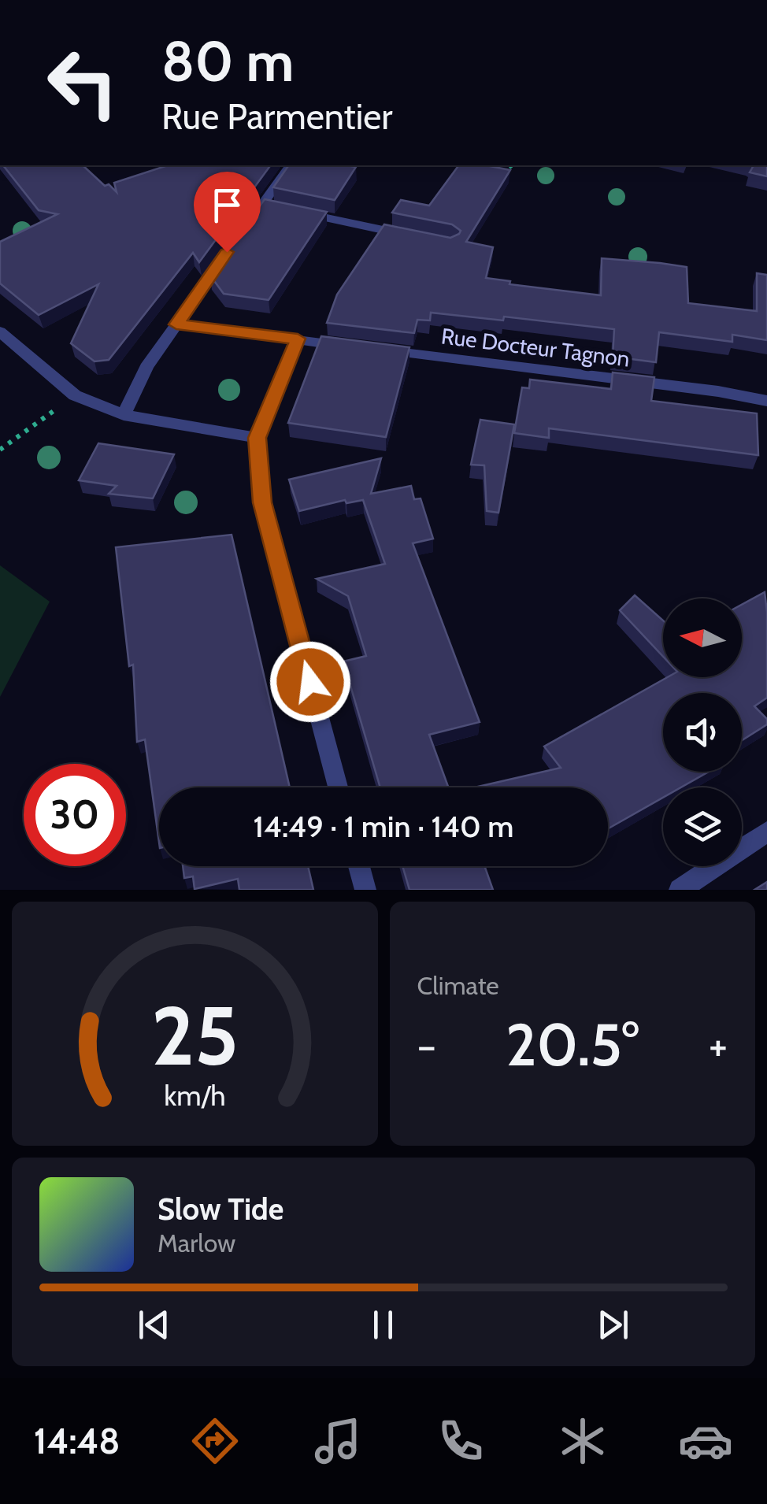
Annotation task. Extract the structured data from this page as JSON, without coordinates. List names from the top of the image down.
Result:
{
  "streets": {
    "street": ["Rue Docteur Tagnon"]
  },
  "north": "left",
  "page": {
    "turn": ["80 m", "Rue Parmentier"],
    "limit": "30",
    "trip": "14:49 · 1 min · 140 m",
    "tile": "Climate",
    "heat": ["−", "20.5°", "+"],
    "song": ["Slow Tide", "Marlow"],
    "tabs": "14:48",
    "gauge": ["25", "km/h"]
  }
}
